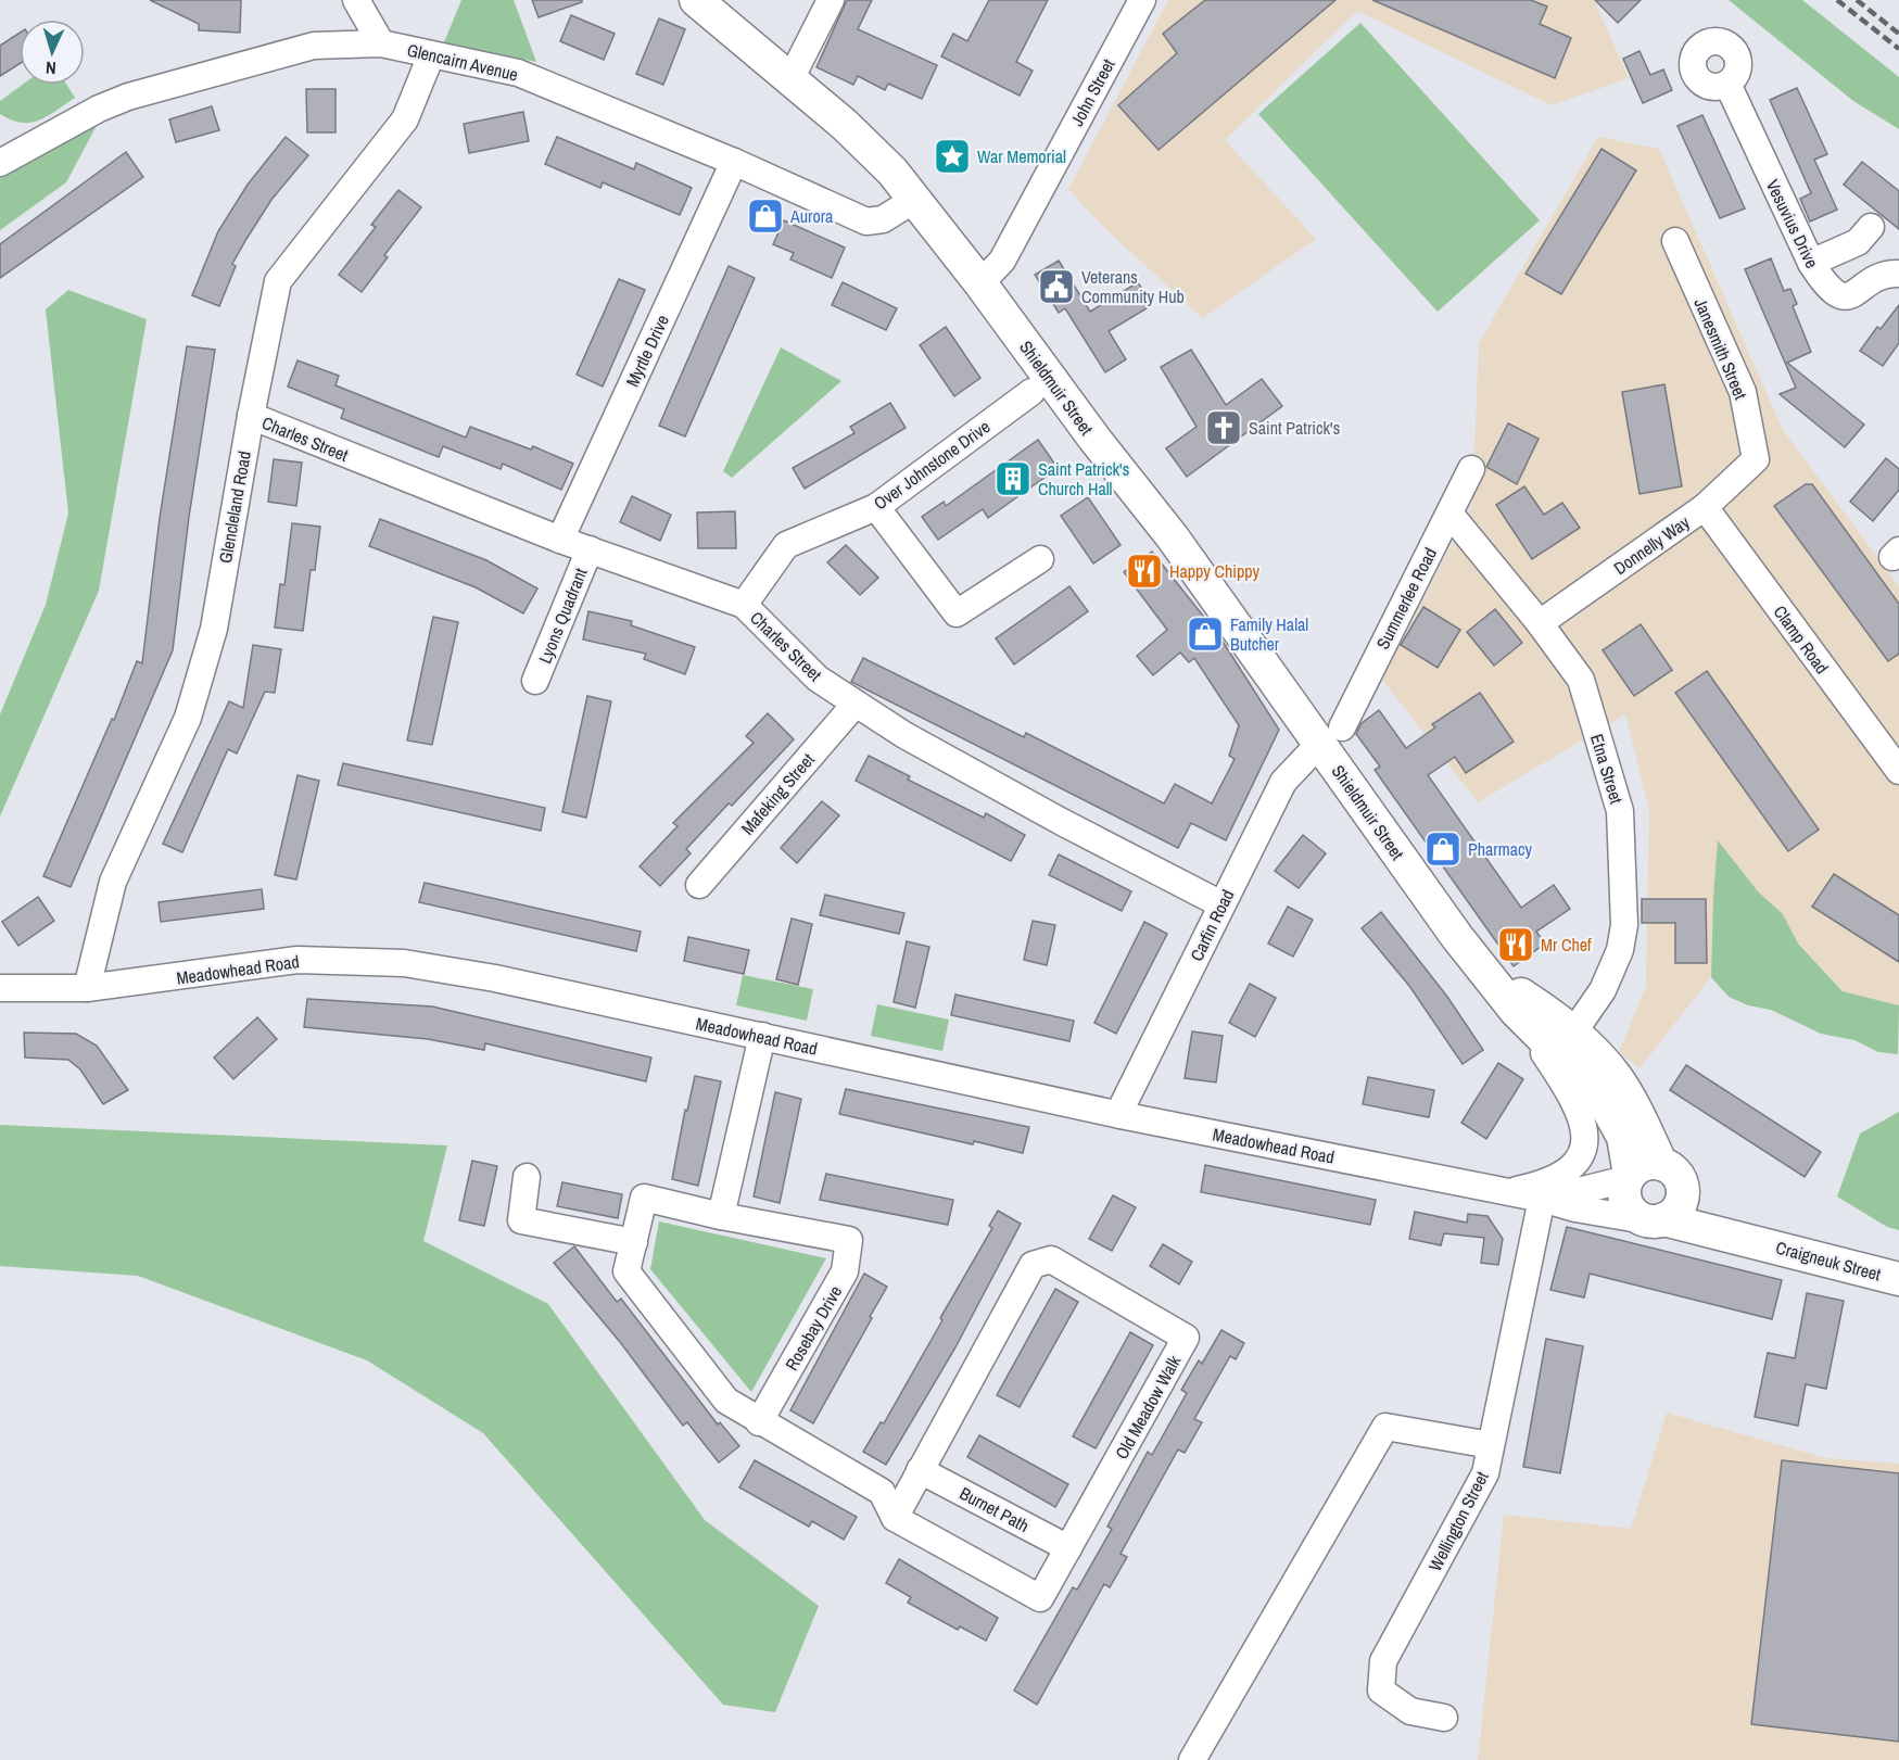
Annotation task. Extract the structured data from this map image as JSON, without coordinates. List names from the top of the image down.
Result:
{
  "streets": {
    "main road": ["Shieldmuir Street", "Craigneuk Street"],
    "street": [
      "Glencairn Avenue",
      "John Street",
      "Vesuvius Drive",
      "Janesmith Street",
      "Myrtle Drive",
      "Charles Street",
      "Over Johnstone Drive",
      "Glencleland Road",
      "Donnelly Way",
      "Summerlee Road",
      "Lyons Quadrant",
      "Clamp Road",
      "Etna Street",
      "Mafeking Street",
      "Carfin Road",
      "Meadowhead Road",
      "Rosebay Drive",
      "Old Meadow Walk",
      "Burnet Path",
      "Wellington Street"
    ]
  },
  "crossings": [
    ["Glencairn Avenue", "Myrtle Drive"],
    ["Glencairn Avenue", "Shieldmuir Street"],
    ["Glencairn Avenue", "Glencleland Road"],
    ["John Street", "Shieldmuir Street"],
    ["Janesmith Street", "Donnelly Way"],
    ["Myrtle Drive", "Charles Street"],
    ["Shieldmuir Street", "Summerlee Road"],
    ["Shieldmuir Street", "Etna Street"],
    ["Shieldmuir Street", "Carfin Road"],
    ["Shieldmuir Street", "Meadowhead Road"],
    ["Shieldmuir Street", "Craigneuk Street"],
    ["Charles Street", "Over Johnstone Drive"],
    ["Charles Street", "Glencleland Road"],
    ["Charles Street", "Lyons Quadrant"],
    ["Charles Street", "Mafeking Street"],
    ["Charles Street", "Carfin Road"],
    ["Glencleland Road", "Meadowhead Road"],
    ["Donnelly Way", "Clamp Road"],
    ["Donnelly Way", "Etna Street"],
    ["Summerlee Road", "Etna Street"],
    ["Summerlee Road", "Carfin Road"],
    ["Carfin Road", "Meadowhead Road"],
    ["Meadowhead Road", "Craigneuk Street"],
    ["Meadowhead Road", "Wellington Street"],
    ["Rosebay Drive", "Old Meadow Walk"],
    ["Old Meadow Walk", "Burnet Path"]
  ],
  "places": {
    "place": ["War Memorial"],
    "shop": ["Aurora", "Family Halal Butcher", "Pharmacy"],
    "public building": ["Veterans Community Hub"],
    "church": ["Saint Patrick's"],
    "building": ["Saint Patrick's Church Hall"],
    "restaurant": ["Happy Chippy", "Mr Chef"]
  },
  "north": "bottom"
}
